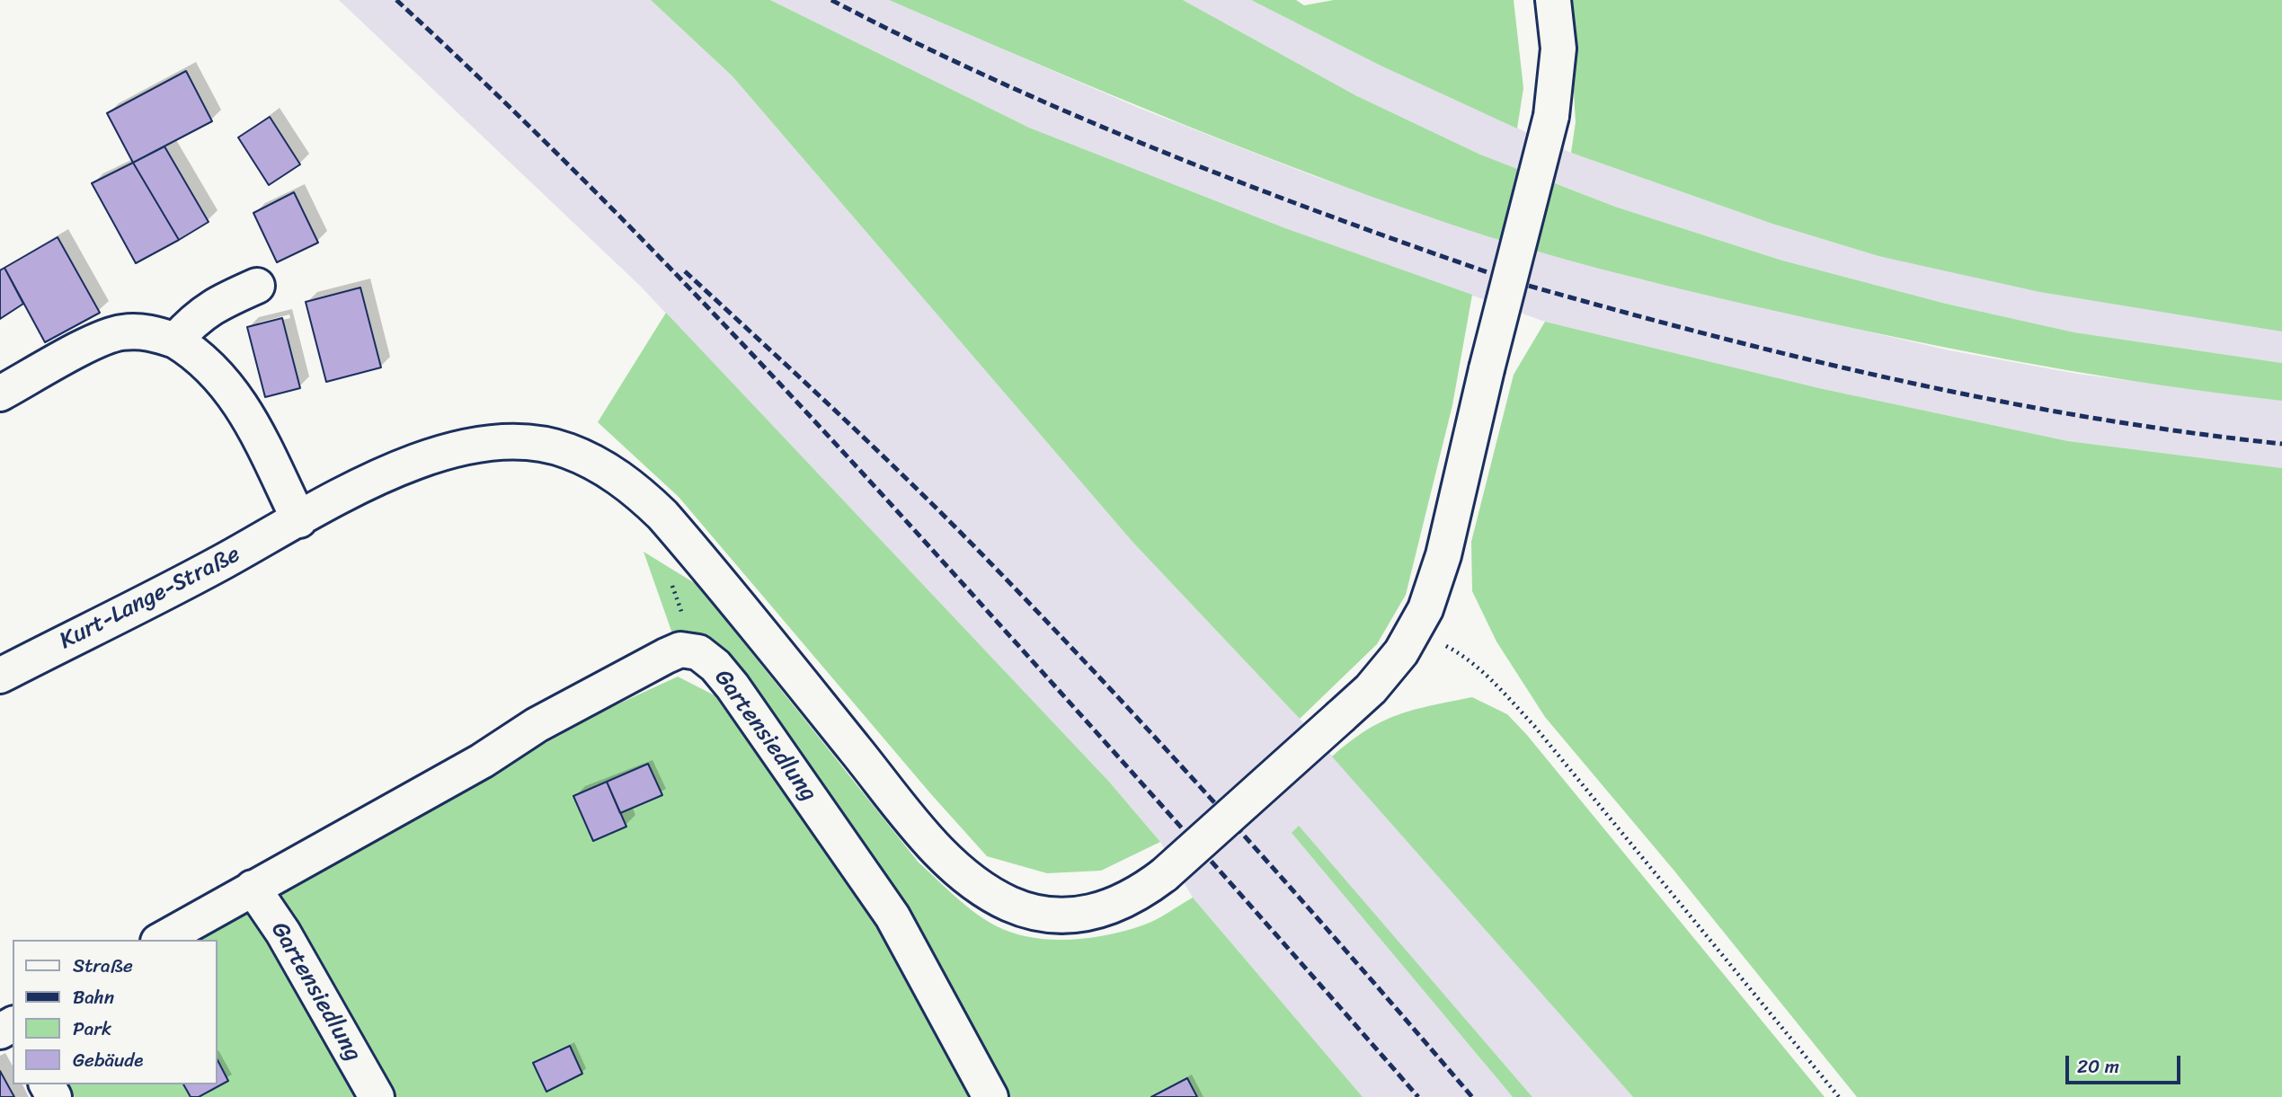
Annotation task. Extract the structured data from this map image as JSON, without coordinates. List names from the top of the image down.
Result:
{
  "streets": {
    "street": ["Kurt-Lange-Straße", "Gartensiedlung"]
  },
  "legend": [
    "Straße",
    "Bahn",
    "Park",
    "Gebäude"
  ],
  "scale_bar": "20 m"
}
